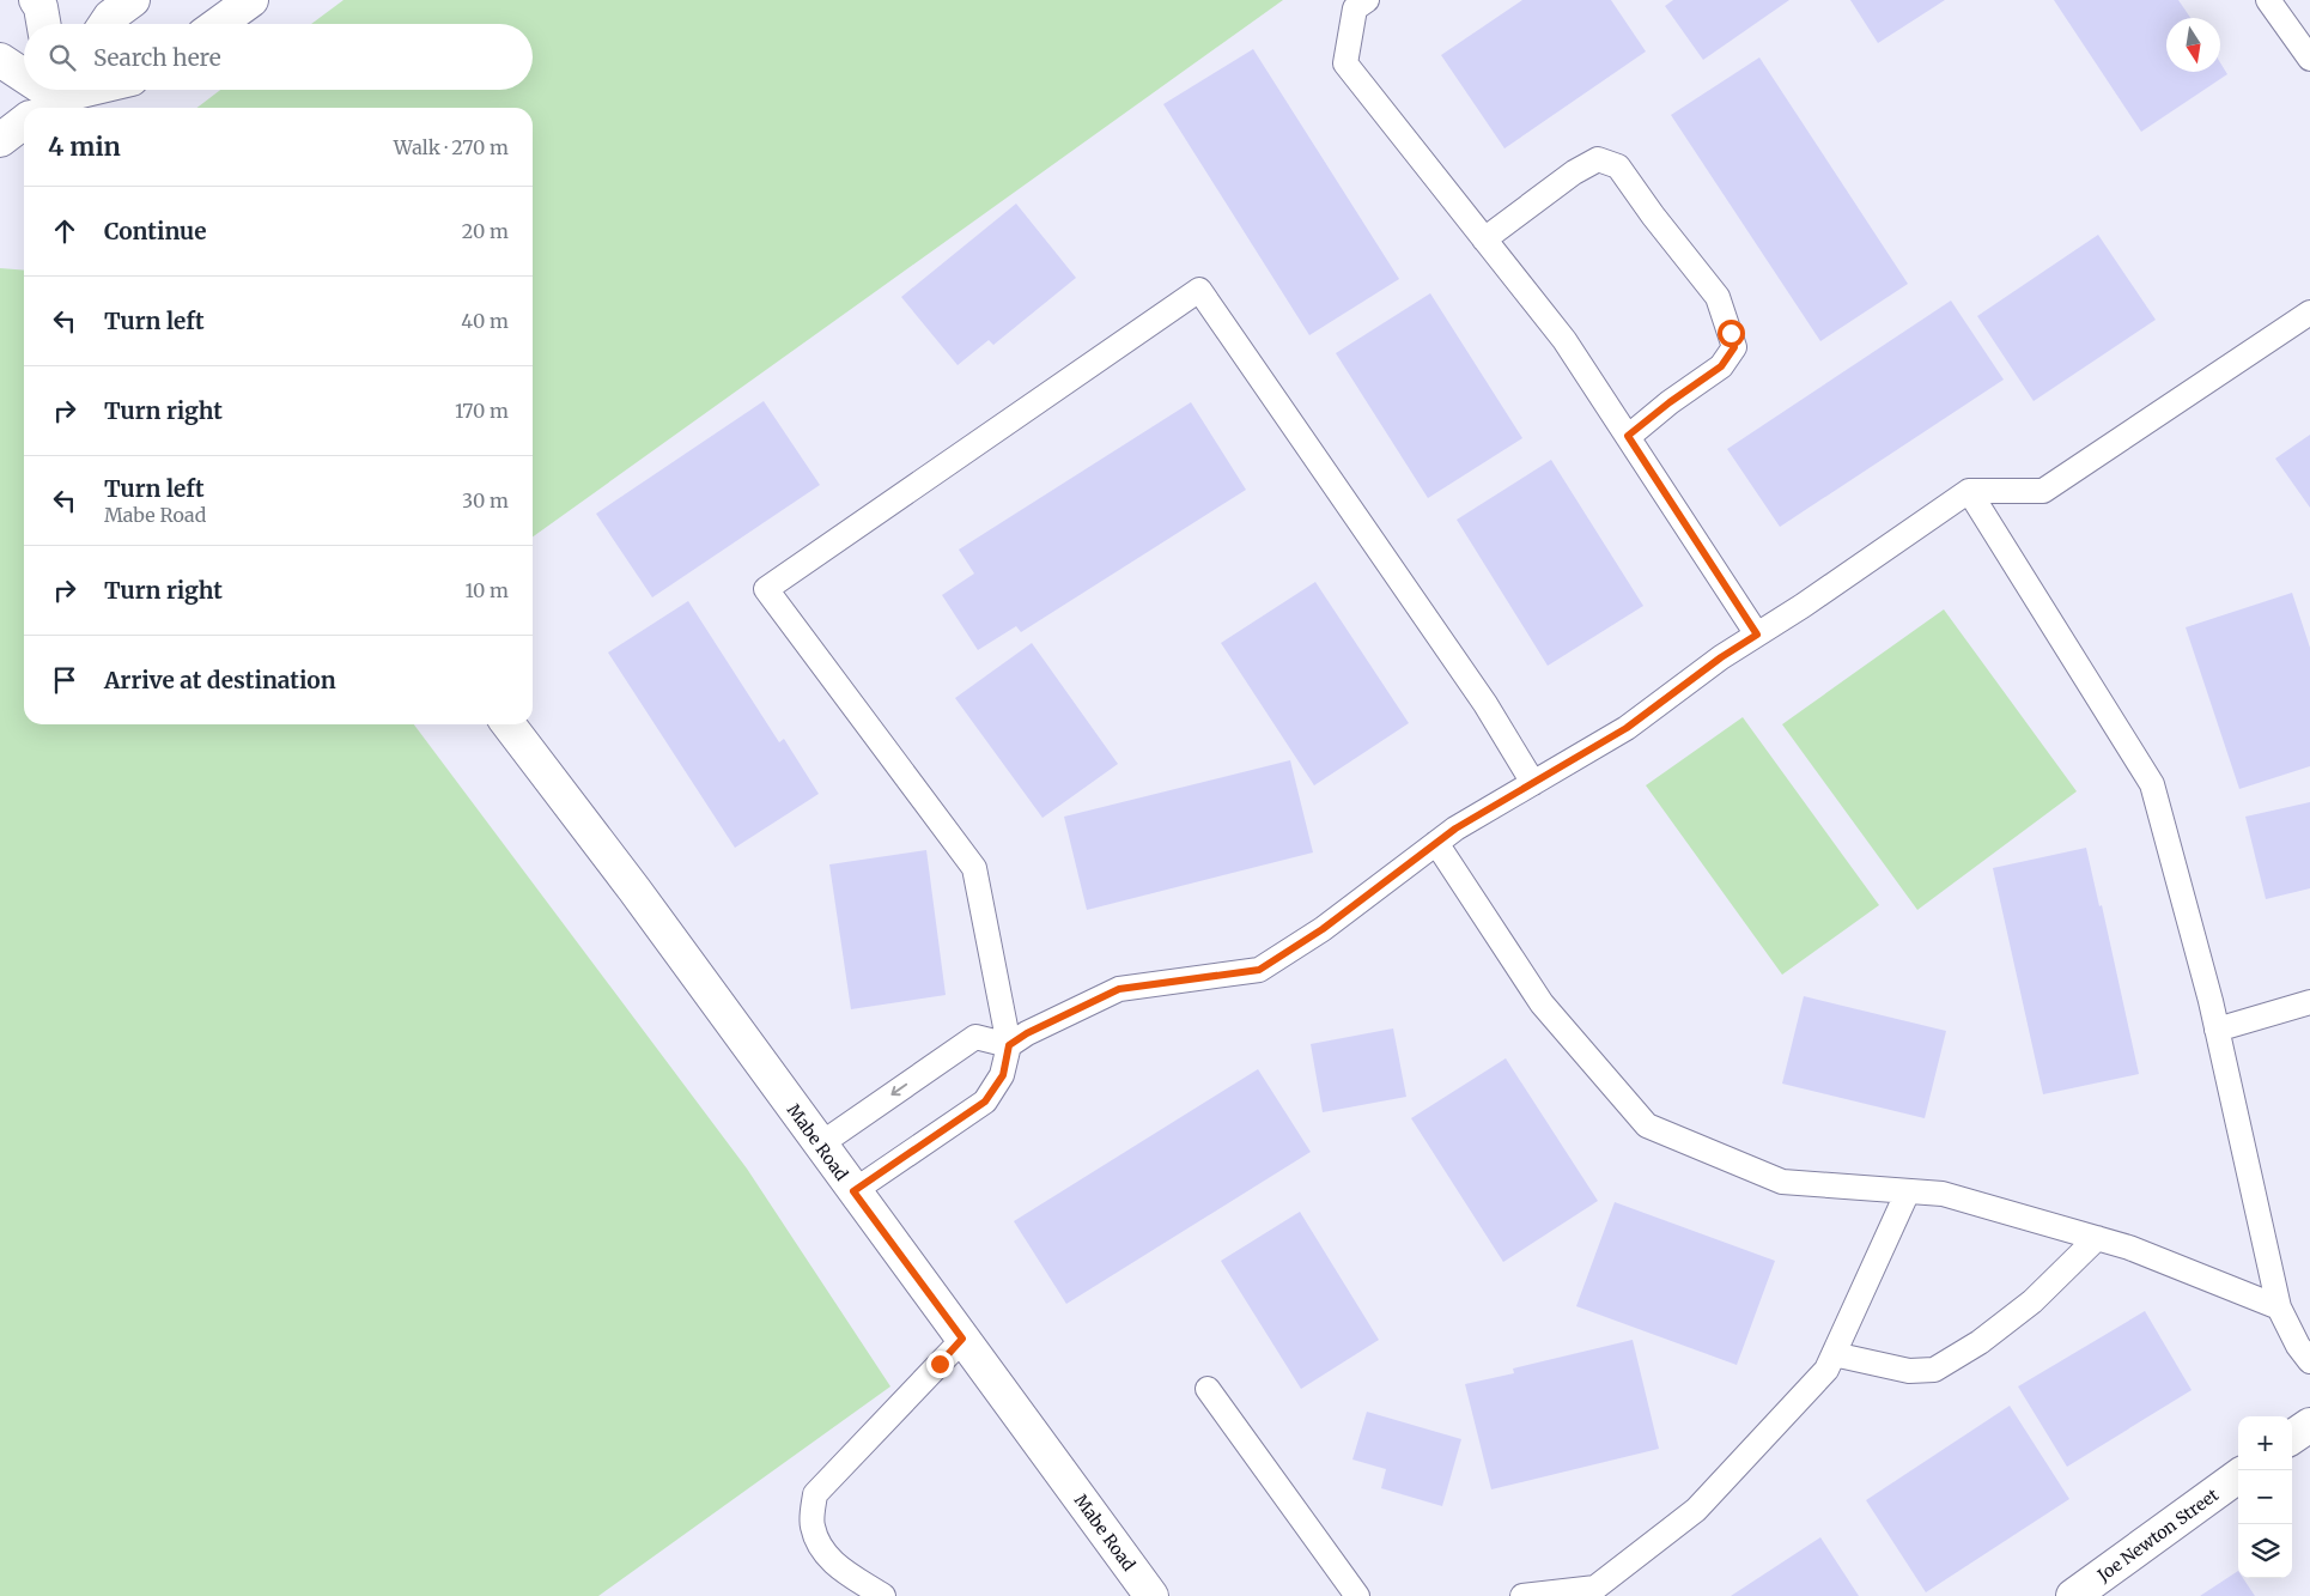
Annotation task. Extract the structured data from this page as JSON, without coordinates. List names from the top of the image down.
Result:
{
  "streets": {
    "street": ["Mabe Road", "Joe Newton Street"]
  },
  "north": "bottom",
  "page": {
    "search": "Search here",
    "heading": ["4 min", "Walk · 270 m"],
    "list": [
      ["Continue", "20 m"],
      ["Turn left", "40 m"],
      ["Turn right", "170 m"],
      ["Turn left", "Mabe Road", "30 m"],
      ["Turn right", "10 m"],
      "Arrive at destination"
    ],
    "map_buttons": ["+", "−"]
  }
}
